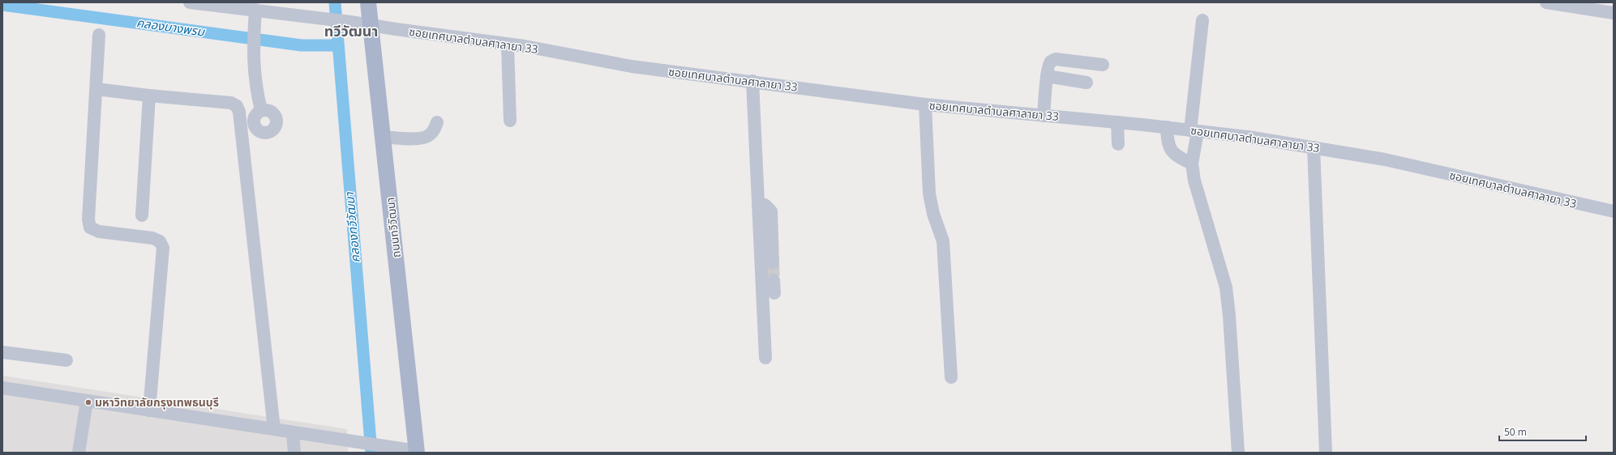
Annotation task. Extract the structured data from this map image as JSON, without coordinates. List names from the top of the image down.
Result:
{
  "streets": {
    "main road": ["ถนนทวีวัฒนา"],
    "street": ["ซอยเทศบาลตำบลศาลายา 33"]
  },
  "crossings": [
    ["ซอยเทศบาลตำบลศาลายา 33", "ถนนทวีวัฒนา"]
  ],
  "districts": ["ทวีวัฒนา"],
  "water": ["คลองบางพรม", "คลองทวีวัฒนา"],
  "places": ["มหาวิทยาลัยกรุงเทพธนบุรี"],
  "scale_bar": "50 m"
}
